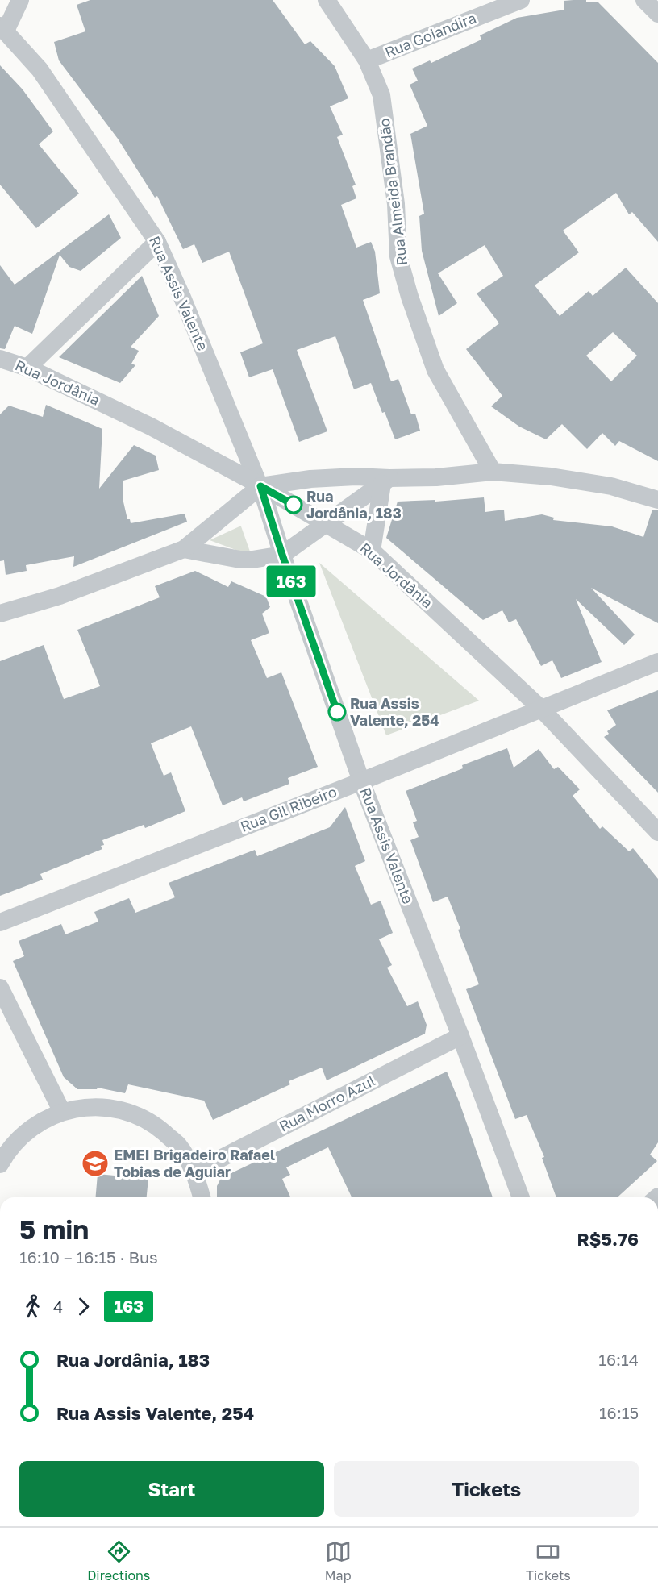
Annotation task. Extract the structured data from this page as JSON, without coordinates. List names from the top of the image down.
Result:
{
  "streets": {
    "street": [
      "Rua Goiandira",
      "Rua Almeida Brandão",
      "Rua Assis Valente",
      "Rua Jordânia",
      "Rua Gil Ribeiro",
      "Rua Morro Azul"
    ]
  },
  "crossings": [
    ["Rua Goiandira", "Rua Almeida Brandão"],
    ["Rua Assis Valente", "Rua Jordânia"],
    ["Rua Assis Valente", "Rua Gil Ribeiro"],
    ["Rua Assis Valente", "Rua Morro Azul"],
    ["Rua Jordânia", "Rua Gil Ribeiro"]
  ],
  "places": {
    "other": ["Rua Jordânia, 183", "Rua Assis Valente, 254"],
    "school or university": ["EMEI Brigadeiro Rafael Tobias de Aguiar"]
  },
  "lines": ["bus line 163"],
  "page": {
    "on_map": "163",
    "heading": ["5 min", "16:10 – 16:15 · Bus", "R$5.76"],
    "legs": ["4", "163"],
    "list": [
      {
        "name": "Rua Jordânia, 183",
        "value": "16:14"
      },
      {
        "name": "Rua Assis Valente, 254",
        "value": "16:15"
      }
    ],
    "buttons": ["Start", "Tickets"],
    "tabs": ["Directions", "Map", "Tickets"]
  }
}
